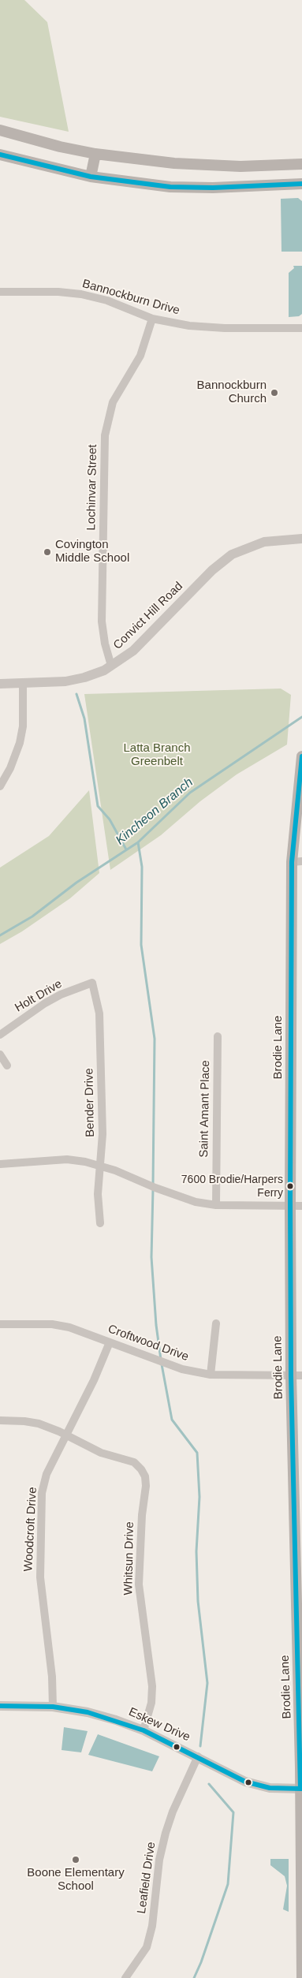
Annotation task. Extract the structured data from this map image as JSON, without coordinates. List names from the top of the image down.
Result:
{
  "streets": {
    "main road": ["Brodie Lane"],
    "street": [
      "Bannockburn Drive",
      "Lochinvar Street",
      "Convict Hill Road",
      "Holt Drive",
      "Bender Drive",
      "Saint Amant Place",
      "Croftwood Drive",
      "Woodcroft Drive",
      "Whitsun Drive",
      "Eskew Drive",
      "Leafield Drive"
    ]
  },
  "crossings": [
    ["Bannockburn Drive", "Lochinvar Street"],
    ["Lochinvar Street", "Convict Hill Road"],
    ["Holt Drive", "Bender Drive"],
    ["Brodie Lane", "Croftwood Drive"],
    ["Brodie Lane", "Eskew Drive"],
    ["Croftwood Drive", "Woodcroft Drive"],
    ["Woodcroft Drive", "Whitsun Drive"],
    ["Woodcroft Drive", "Eskew Drive"],
    ["Whitsun Drive", "Eskew Drive"],
    ["Eskew Drive", "Leafield Drive"]
  ],
  "water": ["Kincheon Branch"],
  "parks": ["Latta Branch Greenbelt"],
  "places": [
    "Bannockburn Church",
    "Covington Middle School",
    "7600 Brodie/Harpers Ferry",
    "Boone Elementary School"
  ]
}
